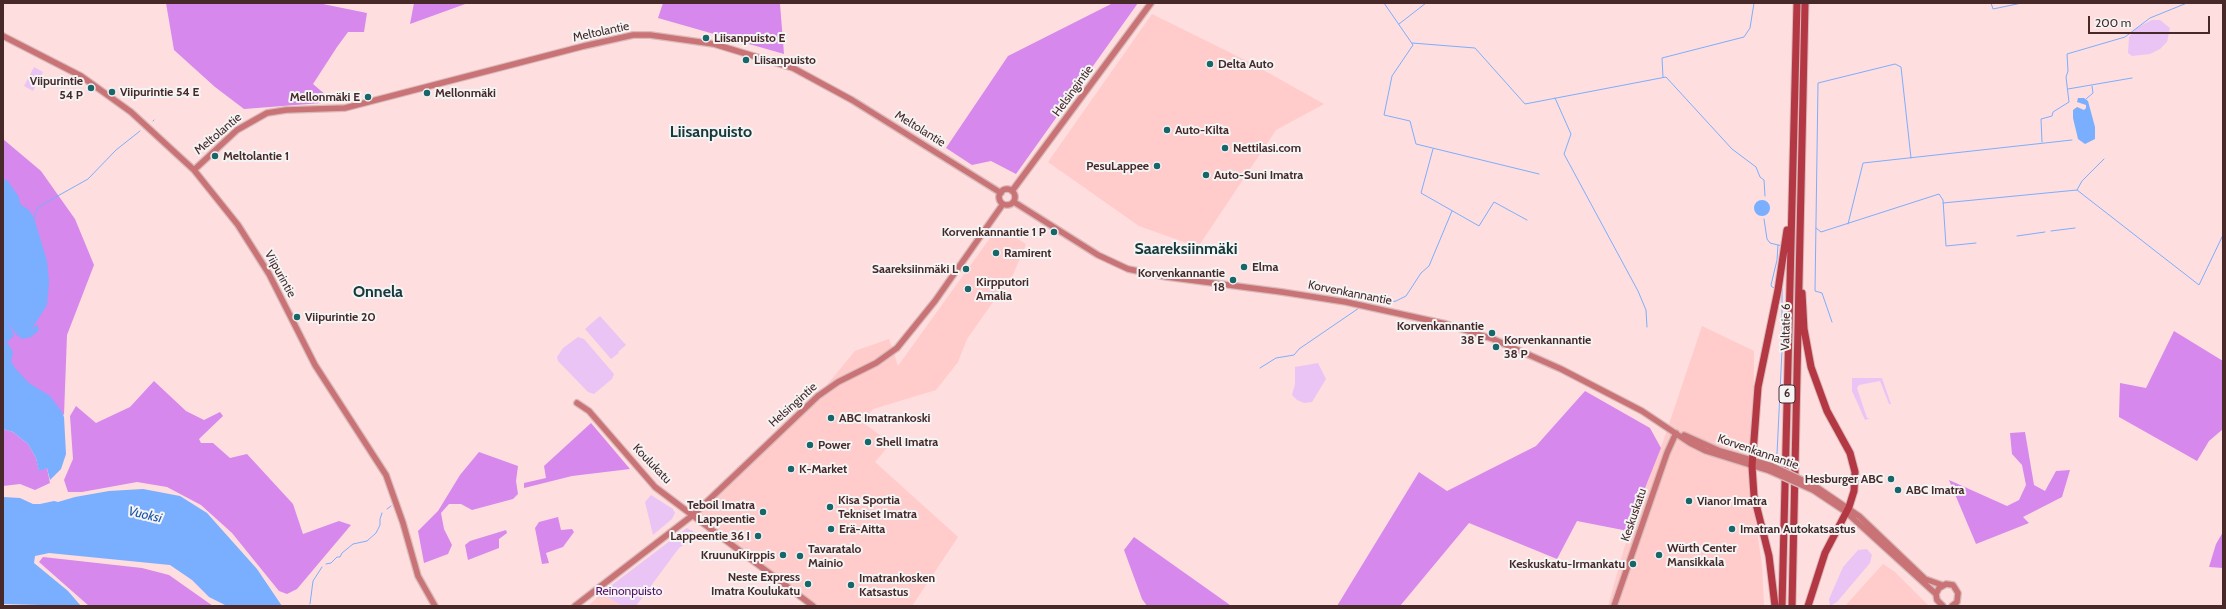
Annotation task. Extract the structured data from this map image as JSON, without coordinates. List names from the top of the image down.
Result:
{
  "streets": {
    "highway": ["Valtatie 6", "6"],
    "main road": [
      "Meltolantie",
      "Helsingintie",
      "Viipurintie",
      "Korvenkannantie",
      "Koulukatu",
      "Keskuskatu"
    ]
  },
  "crossings": [
    ["Meltolantie", "Helsingintie"],
    ["Meltolantie", "Viipurintie"],
    ["Meltolantie", "Korvenkannantie"],
    ["Helsingintie", "Korvenkannantie"],
    ["Helsingintie", "Koulukatu"],
    ["Korvenkannantie", "Keskuskatu"],
    ["Valtatie 6", "6"]
  ],
  "districts": ["Liisanpuisto", "Saareksiinmäki", "Onnela"],
  "water": ["Vuoksi"],
  "parks": ["Reinonpuisto"],
  "places": [
    "Liisanpuisto E",
    "Liisanpuisto",
    "Delta Auto",
    "Viipurintie 54 P",
    "Viipurintie 54 E",
    "Mellonmäki",
    "Mellonmäki E",
    "Auto-Kilta",
    "Nettilasi.com",
    "Meltolantie 1",
    "PesuLappee",
    "Auto-Suni Imatra",
    "Korvenkannantie 1 P",
    "Ramirent",
    "Elma",
    "Saareksiinmäki L",
    "Korvenkannantie 18",
    "Kirpputori Amalia",
    "Viipurintie 20",
    "Korvenkannantie 38 E",
    "Korvenkannantie 38 P",
    "ABC Imatrankoski",
    "Shell Imatra",
    "Power",
    "K-Market",
    "Hesburger ABC",
    "ABC Imatra",
    "Vianor Imatra",
    "Kisa Sportia Tekniset Imatra",
    "Teboil Imatra Lappeentie",
    "Erä-Aitta",
    "Imatran Autokatsastus",
    "Lappeentie 36 I",
    "KruunuKirppis",
    "Würth Center Mansikkala",
    "Tavaratalo Mainio",
    "Keskuskatu-Irmankatu",
    "Neste Express Imatra Koulukatu",
    "Imatrankosken Katsastus"
  ],
  "scale_bar": "200 m"
}
